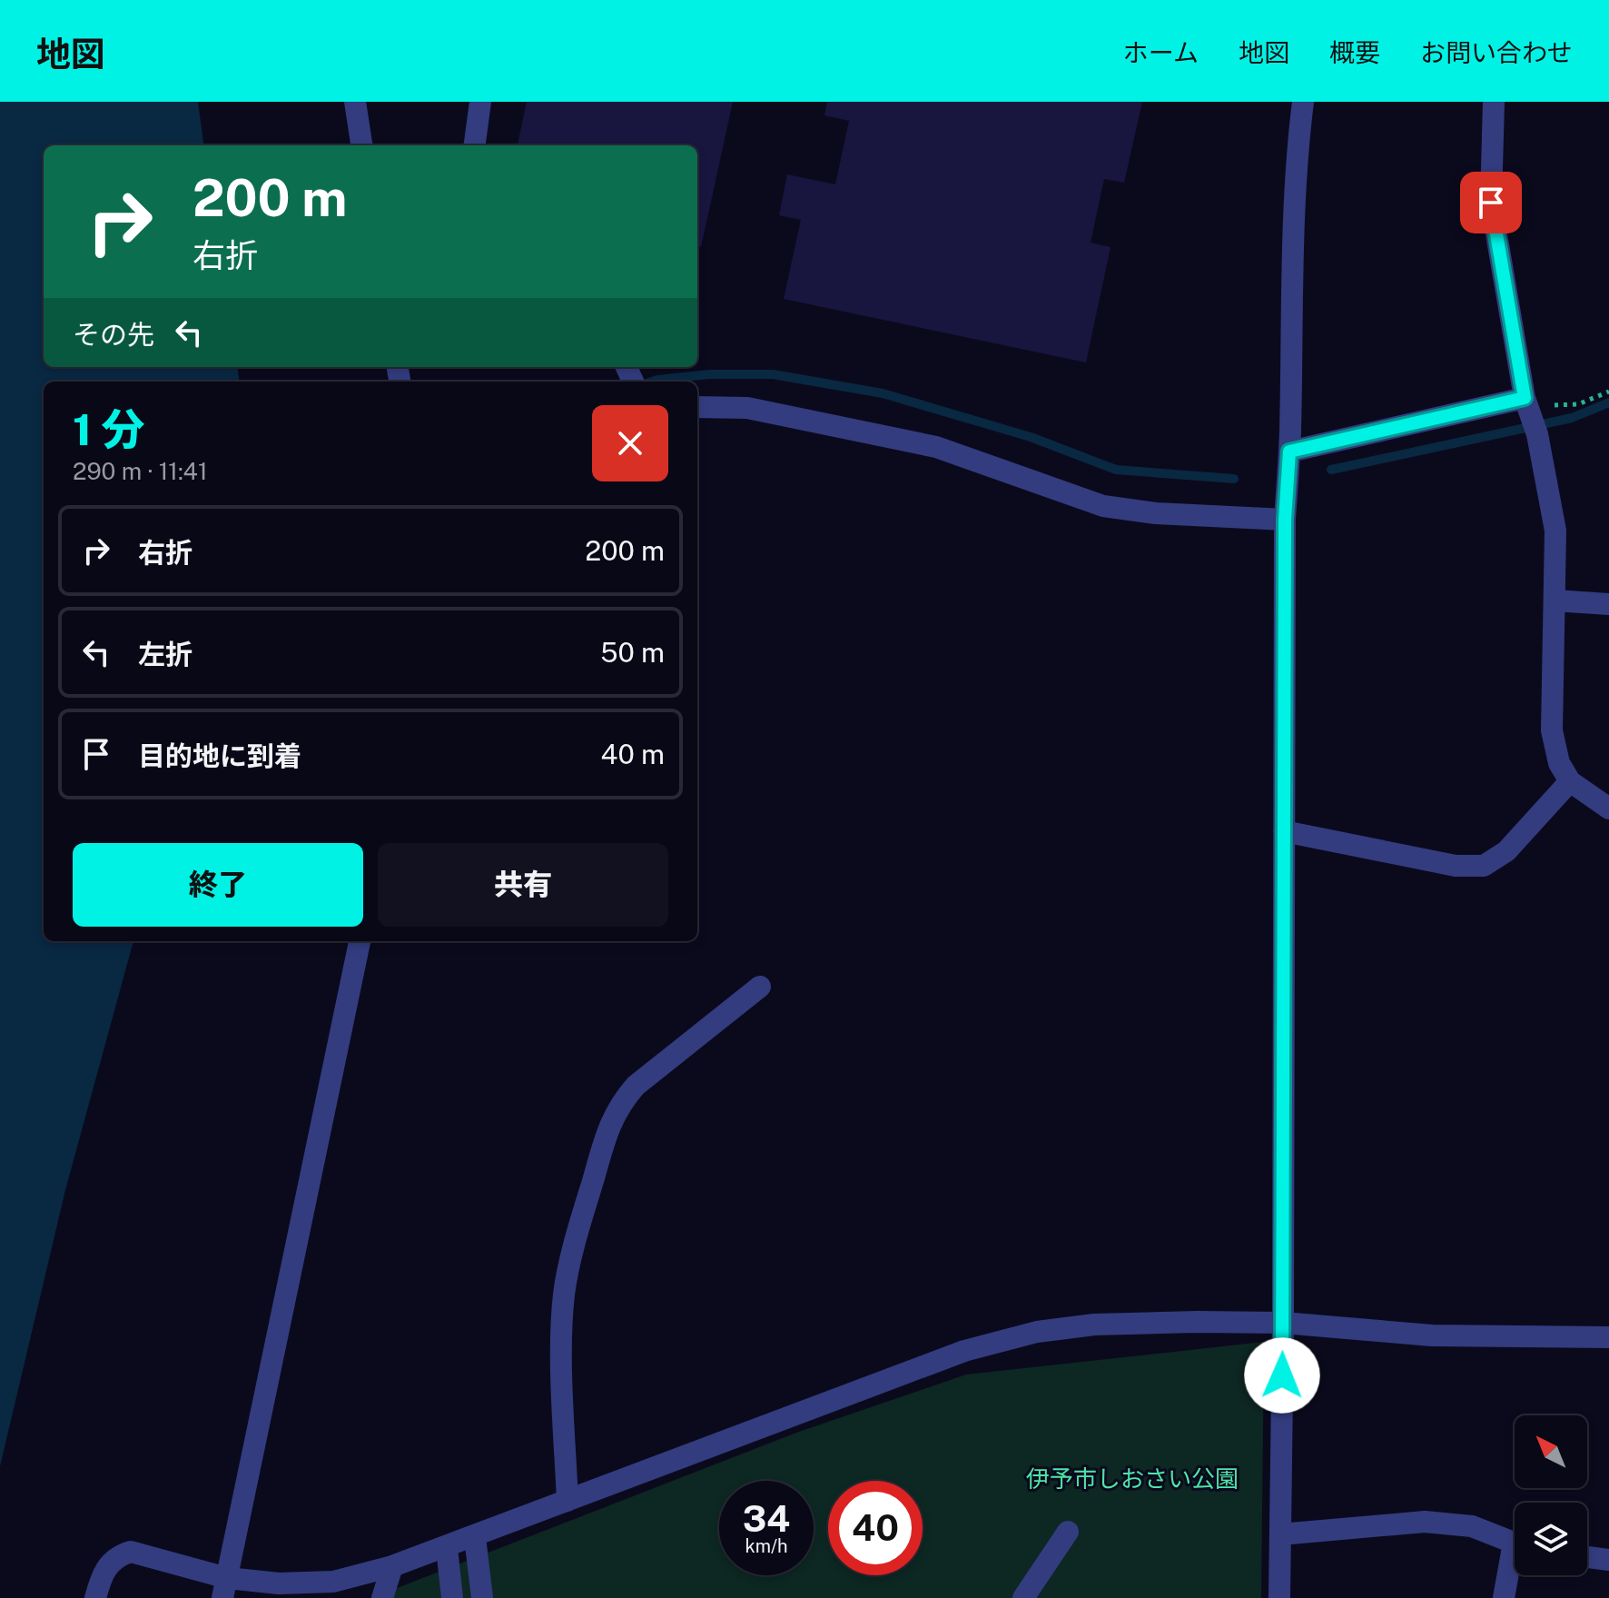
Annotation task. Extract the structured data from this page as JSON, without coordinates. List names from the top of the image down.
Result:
{
  "parks": ["伊予市しおさい公園"],
  "north": "top left",
  "page": {
    "header": "地図",
    "nav": [
      "ホーム",
      "地図",
      "概要",
      "お問い合わせ"
    ],
    "turn": ["200 m", "右折"],
    "then": "その先",
    "heading": ["1 分", "290 m · 11:41"],
    "list": [
      {
        "name": "右折",
        "value": "200 m"
      },
      {
        "name": "左折",
        "value": "50 m"
      },
      {
        "name": "目的地に到着",
        "value": "40 m"
      }
    ],
    "buttons": ["終了", "共有"],
    "speed": "34 km/h",
    "limit": "40"
  }
}
